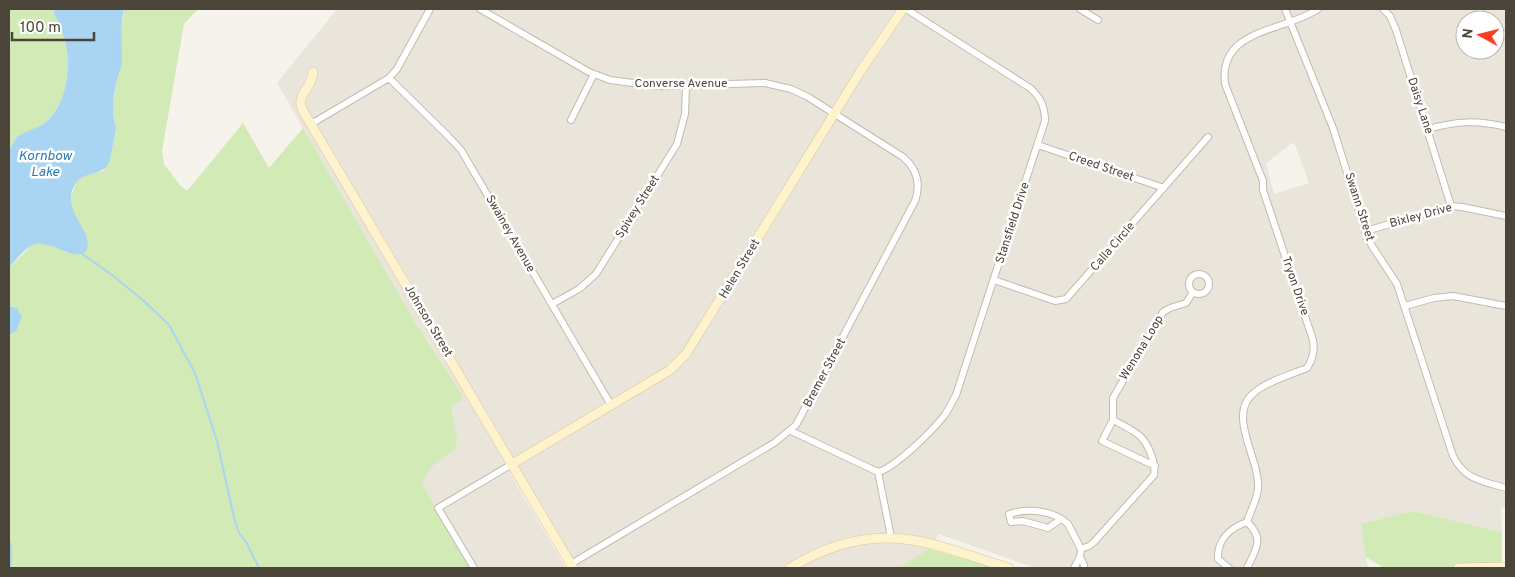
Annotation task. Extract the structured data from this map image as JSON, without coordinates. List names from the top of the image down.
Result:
{
  "streets": {
    "street": [
      "Converse Avenue",
      "Daisy Lane",
      "Creed Street",
      "Spivey Street",
      "Swann Street",
      "Bixley Drive",
      "Stansfield Drive",
      "Swainey Avenue",
      "Calla Circle",
      "Helen Street",
      "Tryon Drive",
      "Johnson Street",
      "Wenona Loop",
      "Bremer Street"
    ]
  },
  "crossings": [
    ["Converse Avenue", "Spivey Street"],
    ["Converse Avenue", "Helen Street"],
    ["Converse Avenue", "Bremer Street"],
    ["Daisy Lane", "Bixley Drive"],
    ["Creed Street", "Stansfield Drive"],
    ["Creed Street", "Calla Circle"],
    ["Spivey Street", "Swainey Avenue"],
    ["Swann Street", "Bixley Drive"],
    ["Swann Street", "Tryon Drive"],
    ["Stansfield Drive", "Calla Circle"],
    ["Stansfield Drive", "Helen Street"],
    ["Swainey Avenue", "Helen Street"],
    ["Helen Street", "Johnson Street"],
    ["Helen Street", "Bremer Street"],
    ["Johnson Street", "Bremer Street"]
  ],
  "water": ["Kornbow Lake"],
  "scale_bar": "100 m",
  "north": "left"
}
